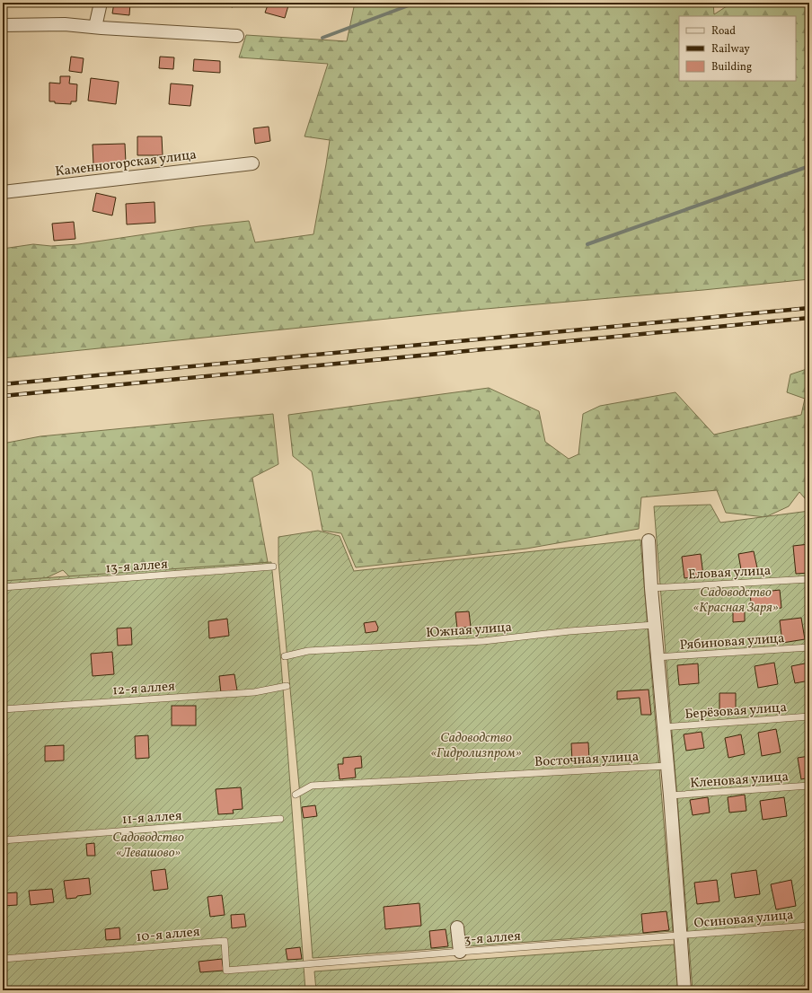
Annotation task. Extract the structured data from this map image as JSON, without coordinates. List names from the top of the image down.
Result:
{
  "streets": {
    "street": ["Каменногорская улица"],
    "lane": [
      "13-я аллея",
      "Еловая улица",
      "Южная улица",
      "Рябиновая улица",
      "12-я аллея",
      "Берёзовая улица",
      "Восточная улица",
      "Кленовая улица",
      "11-я аллея",
      "Осиновая улица",
      "10-я аллея",
      "3-я аллея"
    ]
  },
  "crossings": [
    ["Осиновая улица", "3-я аллея"],
    ["10-я аллея", "3-я аллея"]
  ],
  "parks": ["Садоводство «Красная Заря»", "Садоводство «Гидролизпром»", "Садоводство «Левашово»"],
  "legend": ["Road", "Railway", "Building"]
}
